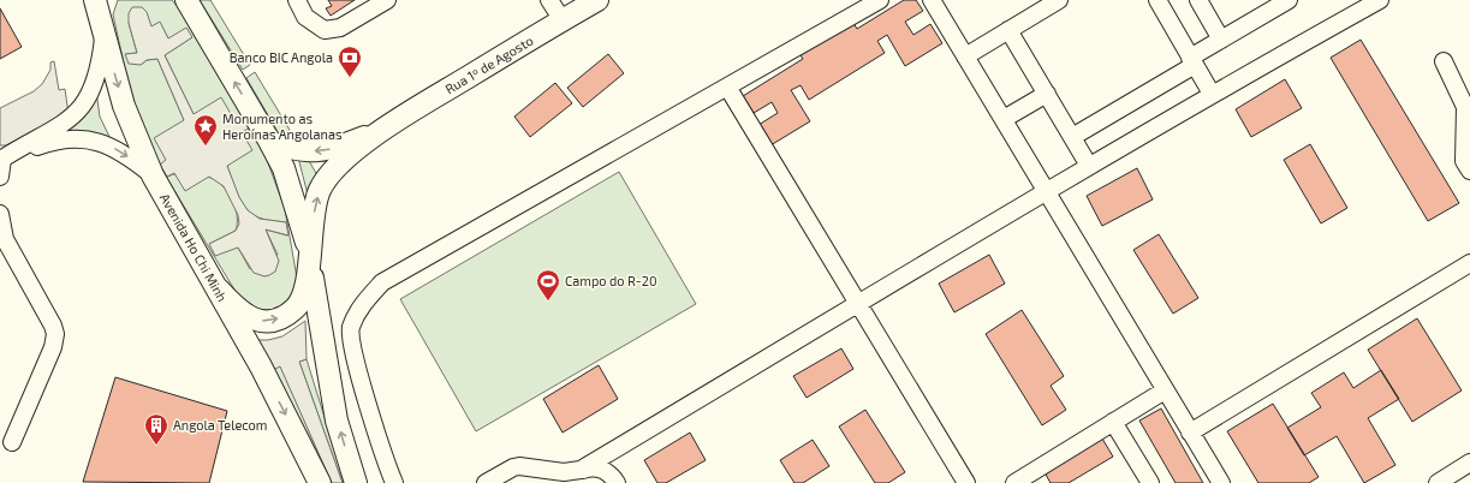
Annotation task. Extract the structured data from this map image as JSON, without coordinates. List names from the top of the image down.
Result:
{
  "streets": {
    "main road": ["Rua 1º de Agosto", "Avenida Ho Chi Minh"]
  },
  "places": {
    "bank": ["Banco BIC Angola"],
    "place": ["Monumento as Heroínas Angolanas"],
    "sports": ["Campo do R-20"],
    "building": ["Angola Telecom"]
  }
}
